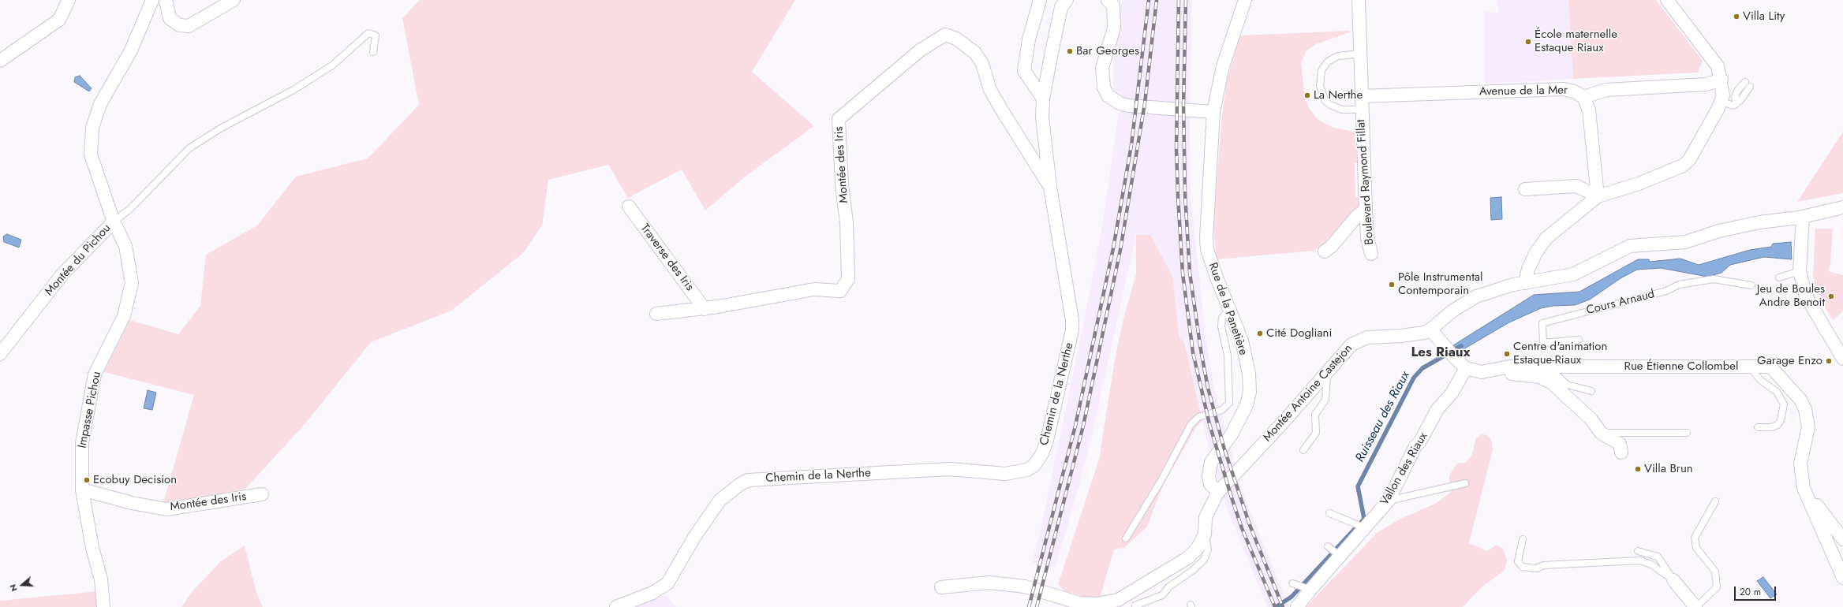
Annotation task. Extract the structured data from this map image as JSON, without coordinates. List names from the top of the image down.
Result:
{
  "streets": {
    "street": [
      "Avenue de la Mer",
      "Montée des Iris",
      "Boulevard Raymond Fillat",
      "Traverse des Iris",
      "Montée du Pichou",
      "Rue de la Panetière",
      "Rue Étienne Collombel",
      "Montée Antoine Castejon",
      "Chemin de la Nerthe",
      "Impasse Pichou",
      "Vallon des Riaux"
    ],
    "lane": ["Cours Arnaud"]
  },
  "crossings": [
    ["Avenue de la Mer", "Boulevard Raymond Fillat"],
    ["Montée des Iris", "Traverse des Iris"],
    ["Montée des Iris", "Chemin de la Nerthe"],
    ["Montée des Iris", "Impasse Pichou"],
    ["Montée du Pichou", "Impasse Pichou"],
    ["Rue de la Panetière", "Montée Antoine Castejon"],
    ["Rue Étienne Collombel", "Vallon des Riaux"]
  ],
  "districts": ["Les Riaux"],
  "water": ["Ruisseau des Riaux"],
  "places": [
    "Villa Lity",
    "École maternelle Estaque Riaux",
    "Bar Georges",
    "La Nerthe",
    "Pôle Instrumental Contemporain",
    "Jeu de Boules Andre Benoit",
    "Cité Dogliani",
    "Centre d'animation Estaque-Riaux",
    "Garage Enzo",
    "Villa Brun",
    "Ecobuy Decision"
  ],
  "scale_bar": "20 m",
  "north": "left"
}
